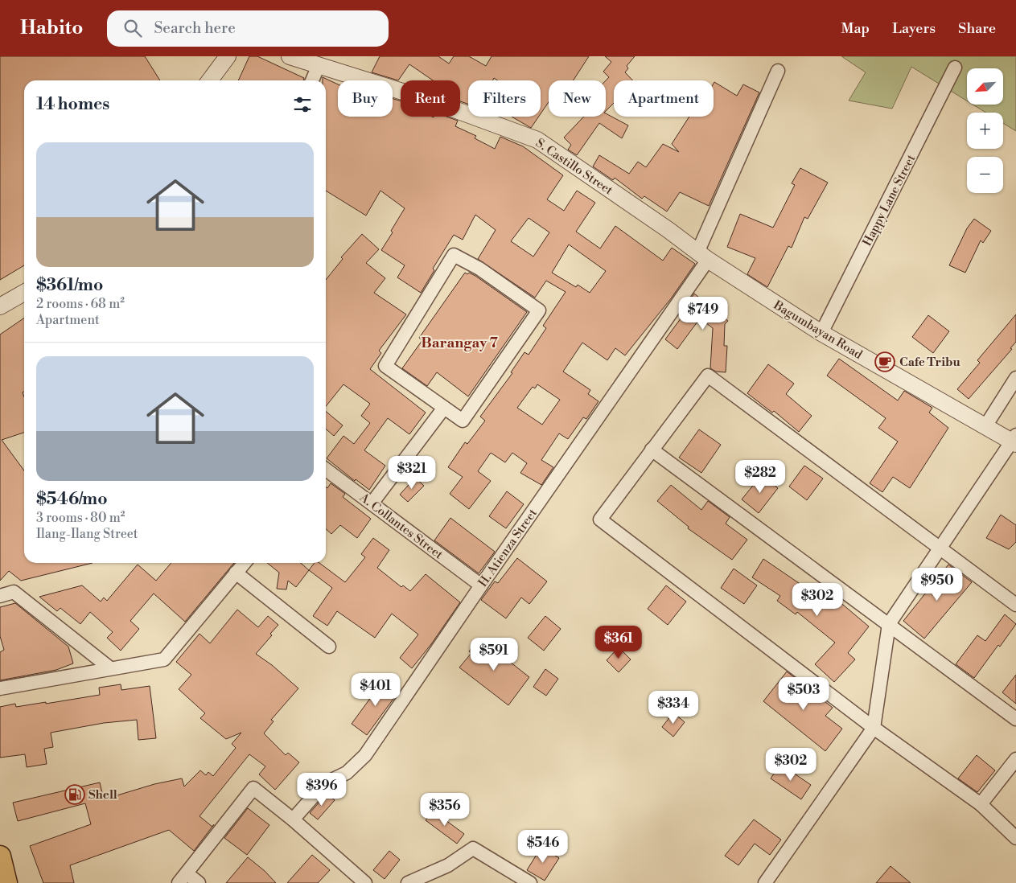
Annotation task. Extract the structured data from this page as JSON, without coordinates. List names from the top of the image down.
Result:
{
  "streets": {
    "street": [
      "S. Castillo Street",
      "Happy Lane Street",
      "Bagumbayan Road",
      "A. Collantes Street",
      "H. Atienza Street"
    ]
  },
  "crossings": [
    ["S. Castillo Street", "Bagumbayan Road"],
    ["Happy Lane Street", "Bagumbayan Road"],
    ["Bagumbayan Road", "H. Atienza Street"],
    ["A. Collantes Street", "H. Atienza Street"]
  ],
  "districts": ["Barangay 7"],
  "places": {
    "cafe": ["Cafe Tribu"],
    "fuel station": ["Shell"]
  },
  "north": "bottom left",
  "page": {
    "header": "Habito",
    "search": "Search here",
    "nav": ["Map", "Layers", "Share"],
    "map_buttons": ["+", "−"],
    "chip": [
      "Buy",
      "Rent",
      "Filters",
      "New",
      "Apartment"
    ],
    "heading": "14 homes",
    "list": [
      {
        "name": "$361/mo",
        "note": "2 rooms · 68 m² · Apartment"
      },
      {
        "name": "$546/mo",
        "note": "3 rooms · 80 m² · Ilang-Ilang Street"
      }
    ],
    "price": [
      "$749",
      "$321",
      "$282",
      "$950",
      "$302",
      "$361",
      "$591",
      "$401",
      "$503",
      "$334",
      "$302",
      "$396",
      "$356",
      "$546"
    ]
  }
}
